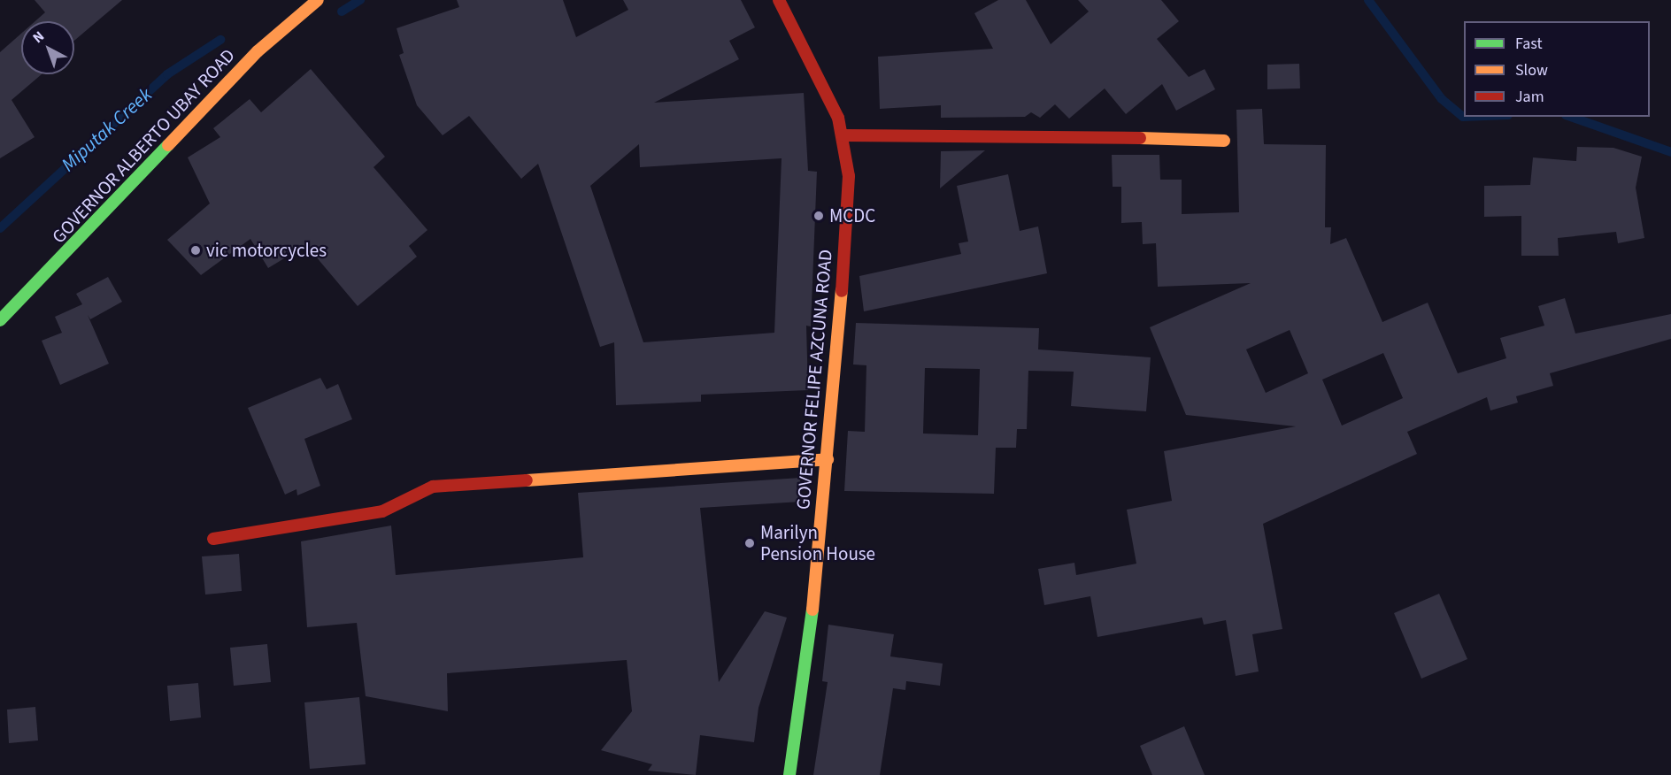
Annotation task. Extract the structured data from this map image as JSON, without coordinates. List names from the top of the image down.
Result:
{
  "streets": {
    "street": ["GOVERNOR ALBERTO UBAY ROAD", "GOVERNOR FELIPE AZCUNA ROAD"]
  },
  "water": ["Miputak Creek"],
  "places": ["MCDC", "vic motorcycles", "Marilyn Pension House"],
  "legend": ["Fast", "Slow", "Jam"],
  "north": "top left"
}
